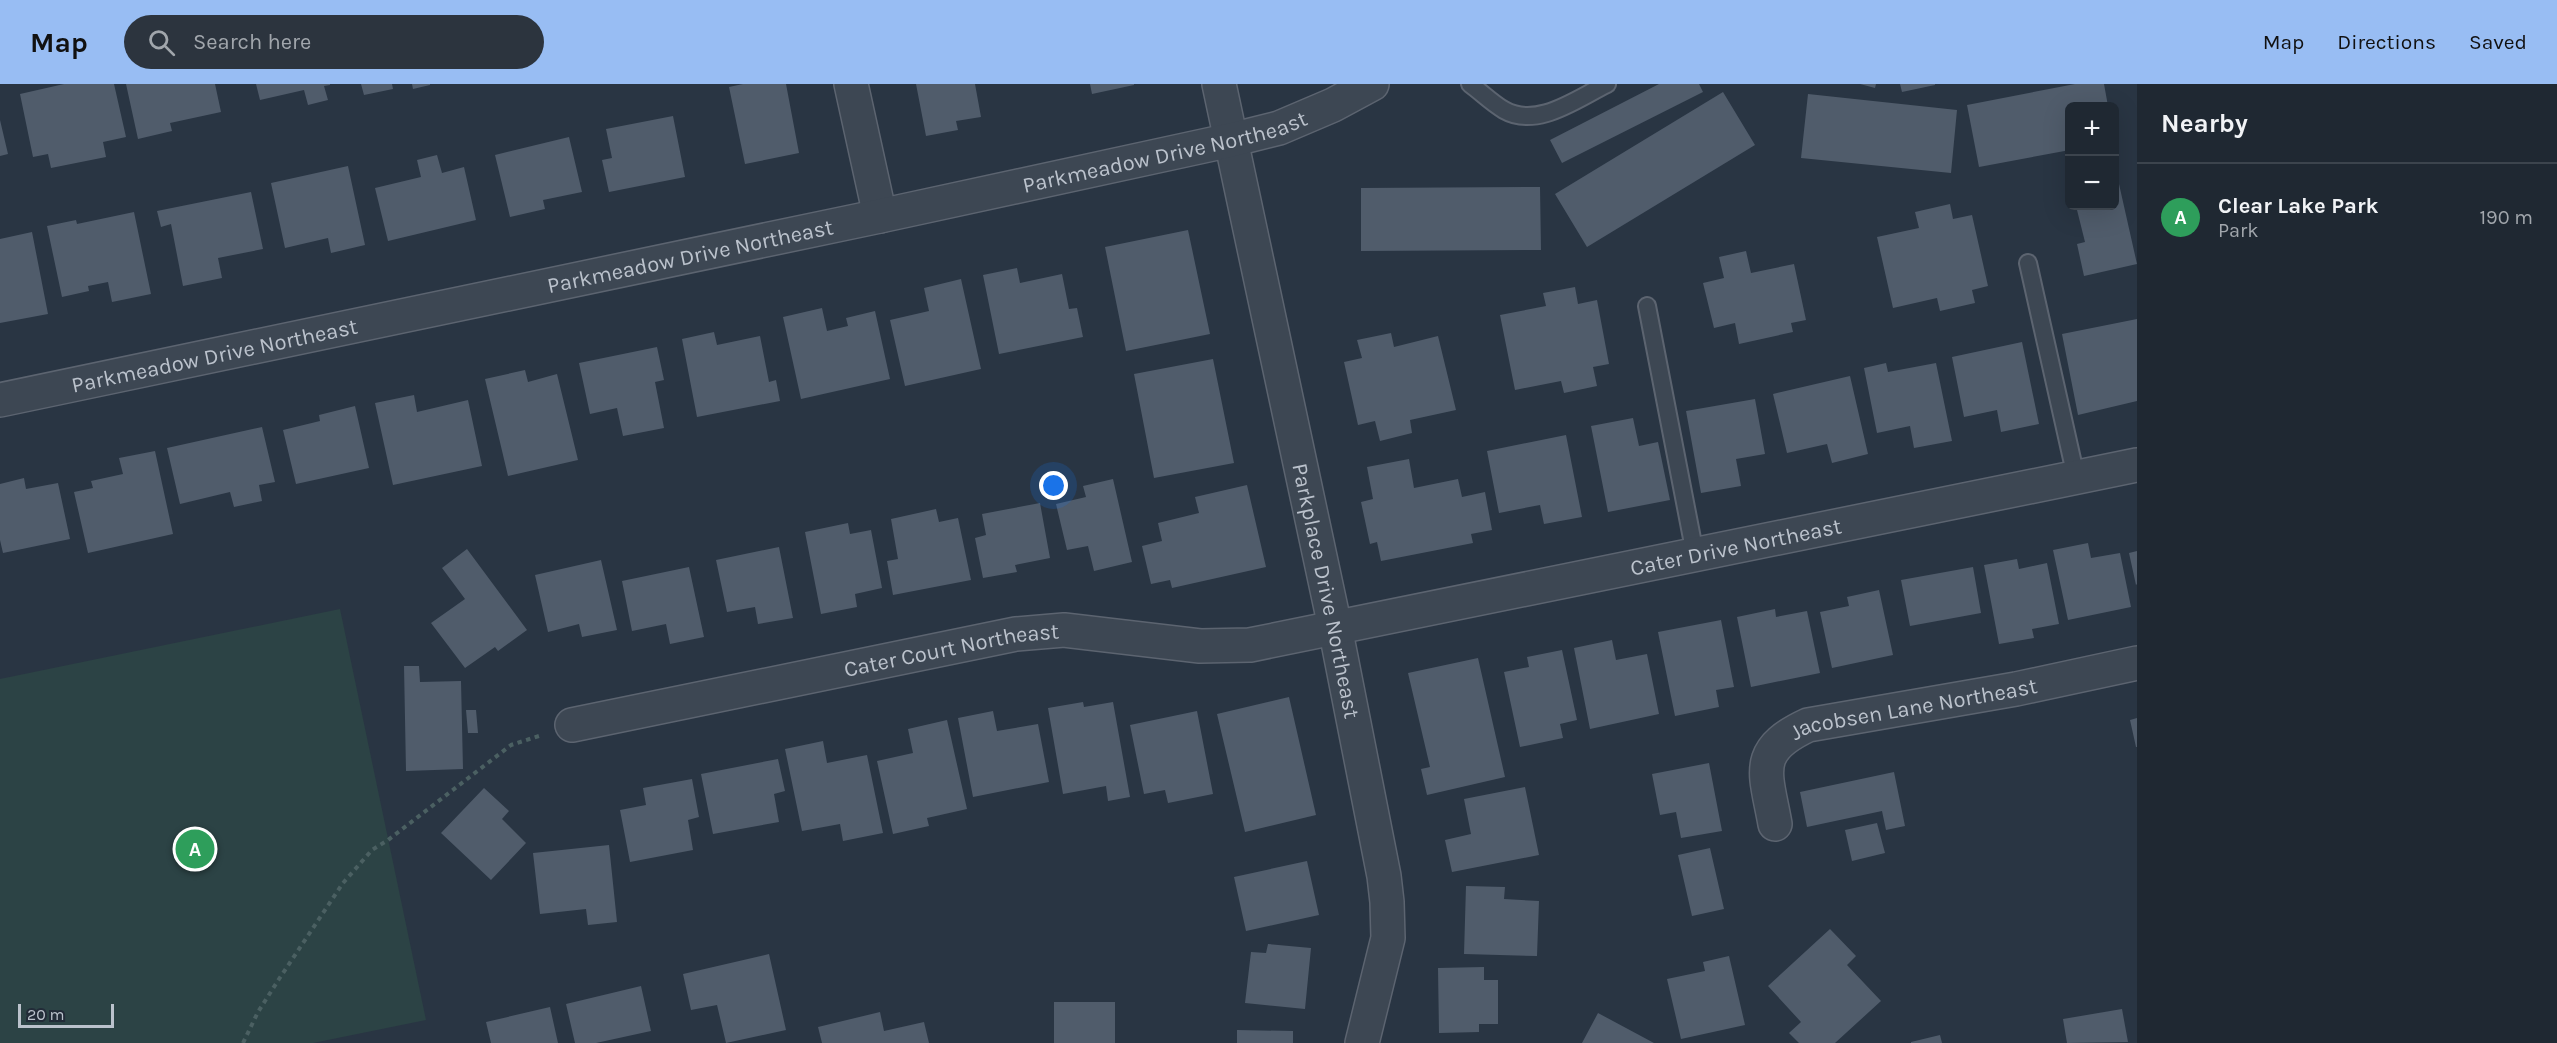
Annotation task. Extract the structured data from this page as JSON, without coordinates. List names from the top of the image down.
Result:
{
  "streets": {
    "street": [
      "Parkmeadow Drive Northeast",
      "Cater Drive Northeast",
      "Parkplace Drive Northeast",
      "Cater Court Northeast",
      "Jacobsen Lane Northeast"
    ]
  },
  "crossings": [
    ["Parkmeadow Drive Northeast", "Parkplace Drive Northeast"],
    ["Cater Drive Northeast", "Parkplace Drive Northeast"],
    ["Cater Drive Northeast", "Cater Court Northeast"],
    ["Parkplace Drive Northeast", "Cater Court Northeast"]
  ],
  "scale_bar": "20 m",
  "page": {
    "header": "Map",
    "search": "Search here",
    "nav": ["Map", "Directions", "Saved"],
    "heading": "Nearby",
    "map_buttons": ["+", "−"],
    "list": [
      {
        "mark": "A",
        "name": "Clear Lake Park",
        "note": "Park",
        "value": "190 m"
      }
    ],
    "pins": "A",
    "scale": "20 m"
  }
}
